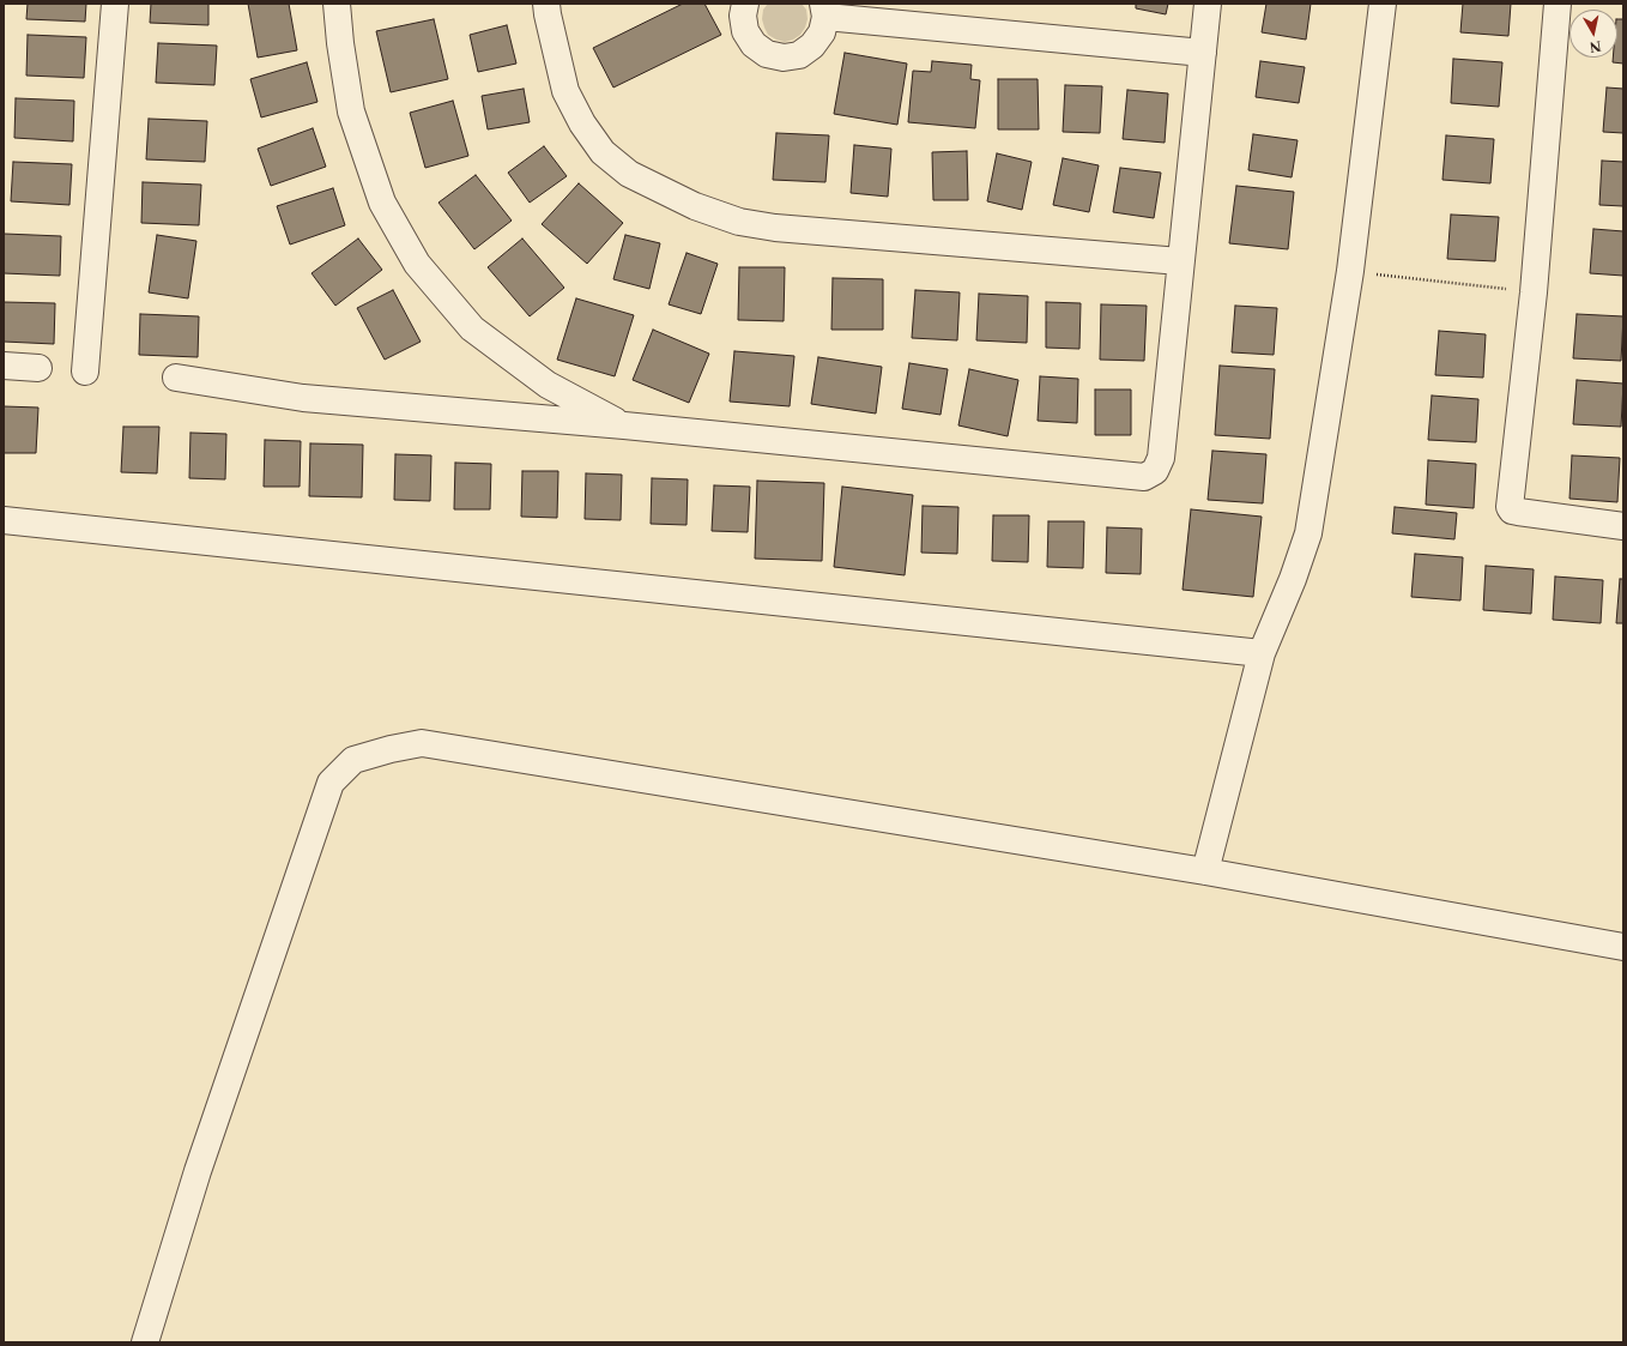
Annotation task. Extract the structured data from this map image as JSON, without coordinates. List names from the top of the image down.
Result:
{
  "north": "bottom"
}
